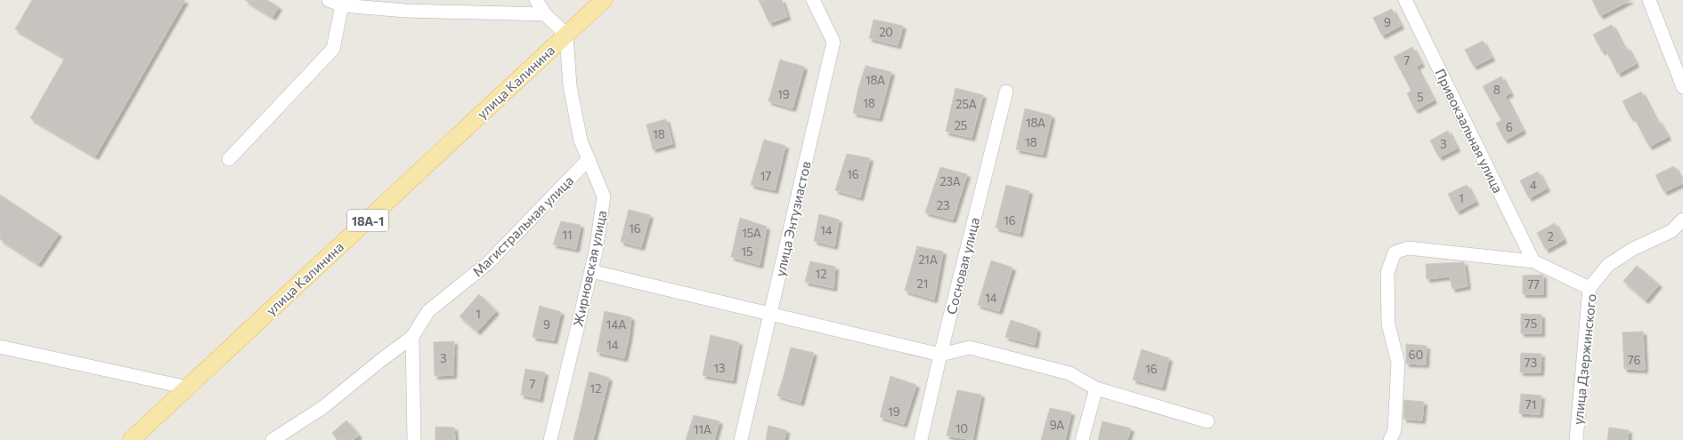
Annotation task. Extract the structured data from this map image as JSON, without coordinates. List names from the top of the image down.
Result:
{
  "streets": {
    "main road": ["улица Калинина", "18А-1"],
    "street": [
      "Привокзальная улица",
      "улица Энтузиастов",
      "Магистральная улица",
      "Сосновая улица",
      "Жирновская улица",
      "улица Дзержинского"
    ]
  },
  "crossings": [
    ["улица Калинина", "Жирновская улица"],
    ["Магистральная улица", "Жирновская улица"]
  ],
  "house_numbers": [
    "9",
    "20",
    "7",
    "18А",
    "8",
    "19",
    "5",
    "18",
    "25А",
    "18А",
    "25",
    "6",
    "18",
    "18",
    "3",
    "16",
    "17",
    "23А",
    "4",
    "1",
    "23",
    "16",
    "16",
    "14",
    "15А",
    "11",
    "2",
    "15",
    "21А",
    "12",
    "21",
    "77",
    "14",
    "1",
    "75",
    "9",
    "14А",
    "14",
    "60",
    "3",
    "76",
    "73",
    "13",
    "16",
    "7",
    "12",
    "71",
    "19",
    "9А",
    "10",
    "11А"
  ]
}
